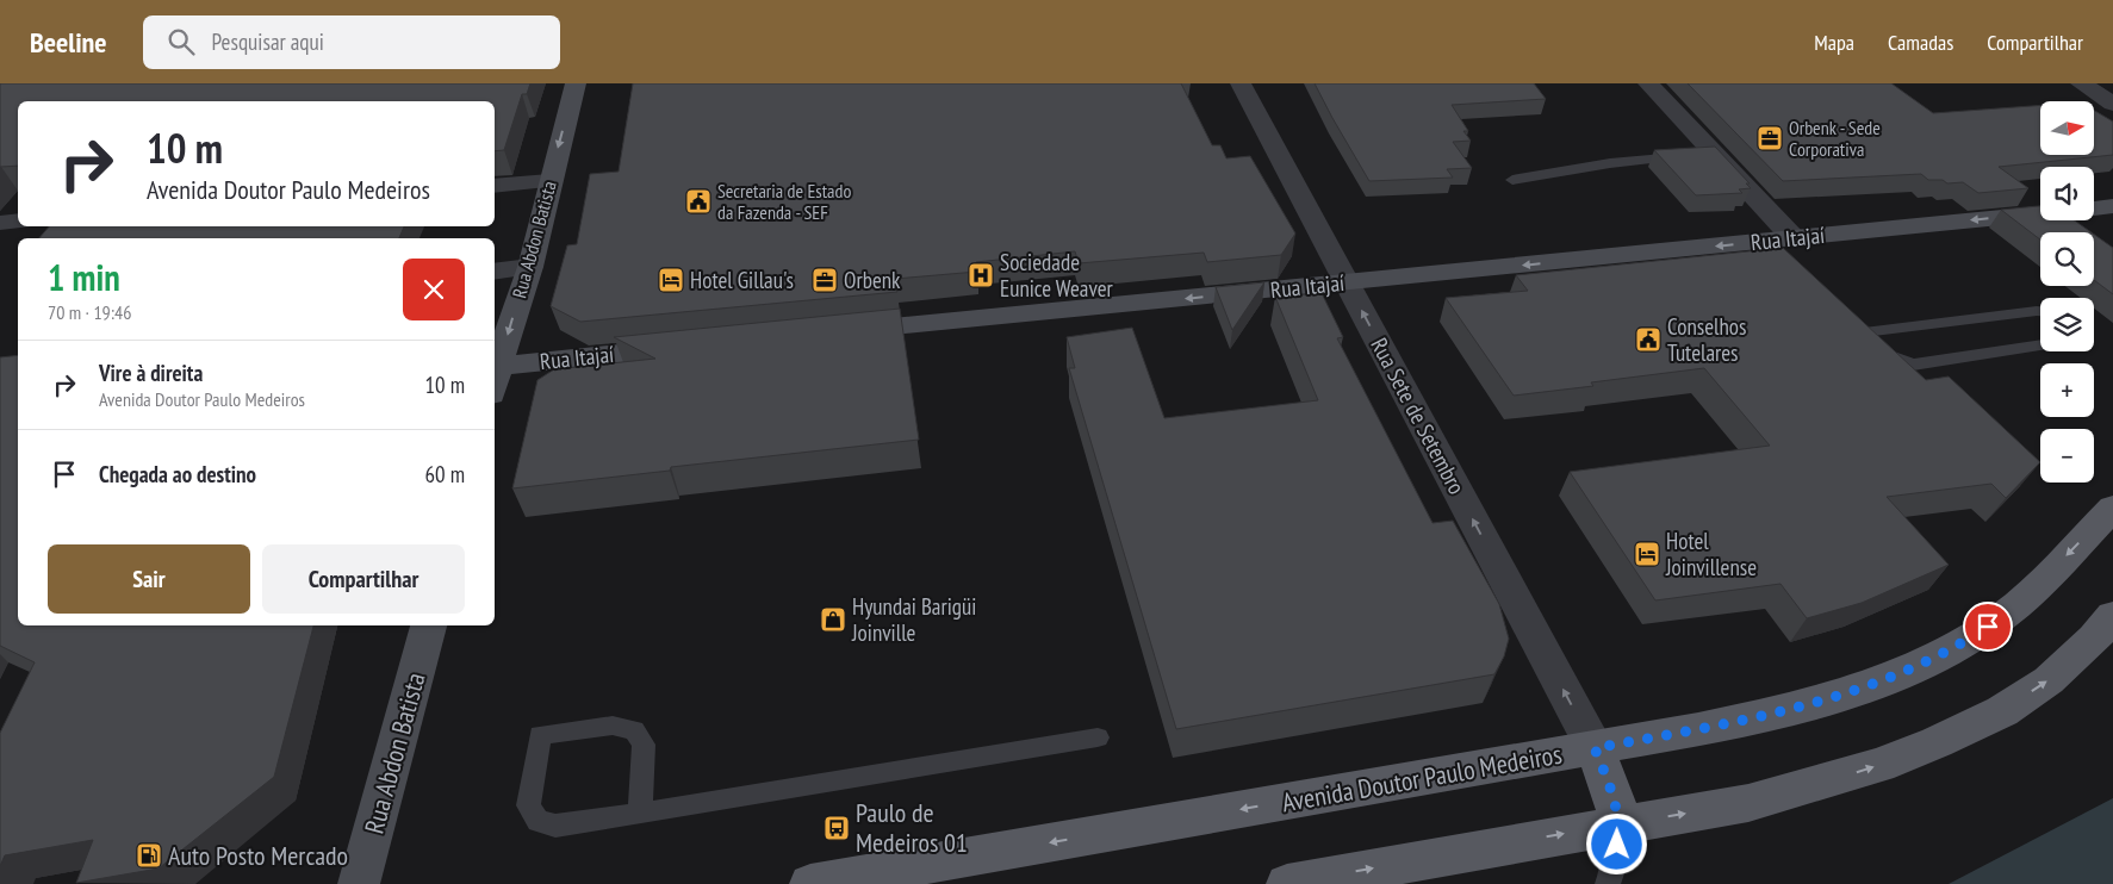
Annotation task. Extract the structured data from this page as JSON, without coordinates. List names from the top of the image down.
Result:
{
  "streets": {
    "main road": ["Rua Itajaí", "Rua Abdon Batista", "Avenida Doutor Paulo Medeiros"],
    "street": ["Rua Sete de Setembro"]
  },
  "crossings": [
    ["Rua Itajaí", "Rua Abdon Batista"],
    ["Rua Itajaí", "Rua Sete de Setembro"],
    ["Rua Sete de Setembro", "Avenida Doutor Paulo Medeiros"]
  ],
  "one_way": ["Rua Itajaí", "Rua Abdon Batista", "Rua Sete de Setembro"],
  "places": {
    "office": ["Orbenk - Sede Corporativa", "Orbenk"],
    "public building": ["Secretaria de Estado da Fazenda - SEF", "Conselhos Tutelares"],
    "hospital": ["Sociedade Eunice Weaver"],
    "hotel": ["Hotel Gillau's", "Hotel Joinvillense"],
    "shop": ["Hyundai Barigüi Joinville"],
    "bus stop": ["Paulo de Medeiros 01"],
    "fuel station": ["Auto Posto Mercado"]
  },
  "north": "right",
  "page": {
    "header": "Beeline",
    "search": "Pesquisar aqui",
    "nav": ["Mapa", "Camadas", "Compartilhar"],
    "map_buttons": ["+", "−"],
    "turn": ["10 m", "Avenida Doutor Paulo Medeiros"],
    "heading": ["1 min", "70 m · 19:46"],
    "list": [
      {
        "name": "Vire à direita",
        "note": "Avenida Doutor Paulo Medeiros",
        "value": "10 m"
      },
      {
        "name": "Chegada ao destino",
        "value": "60 m"
      }
    ],
    "buttons": ["Sair", "Compartilhar"]
  }
}
